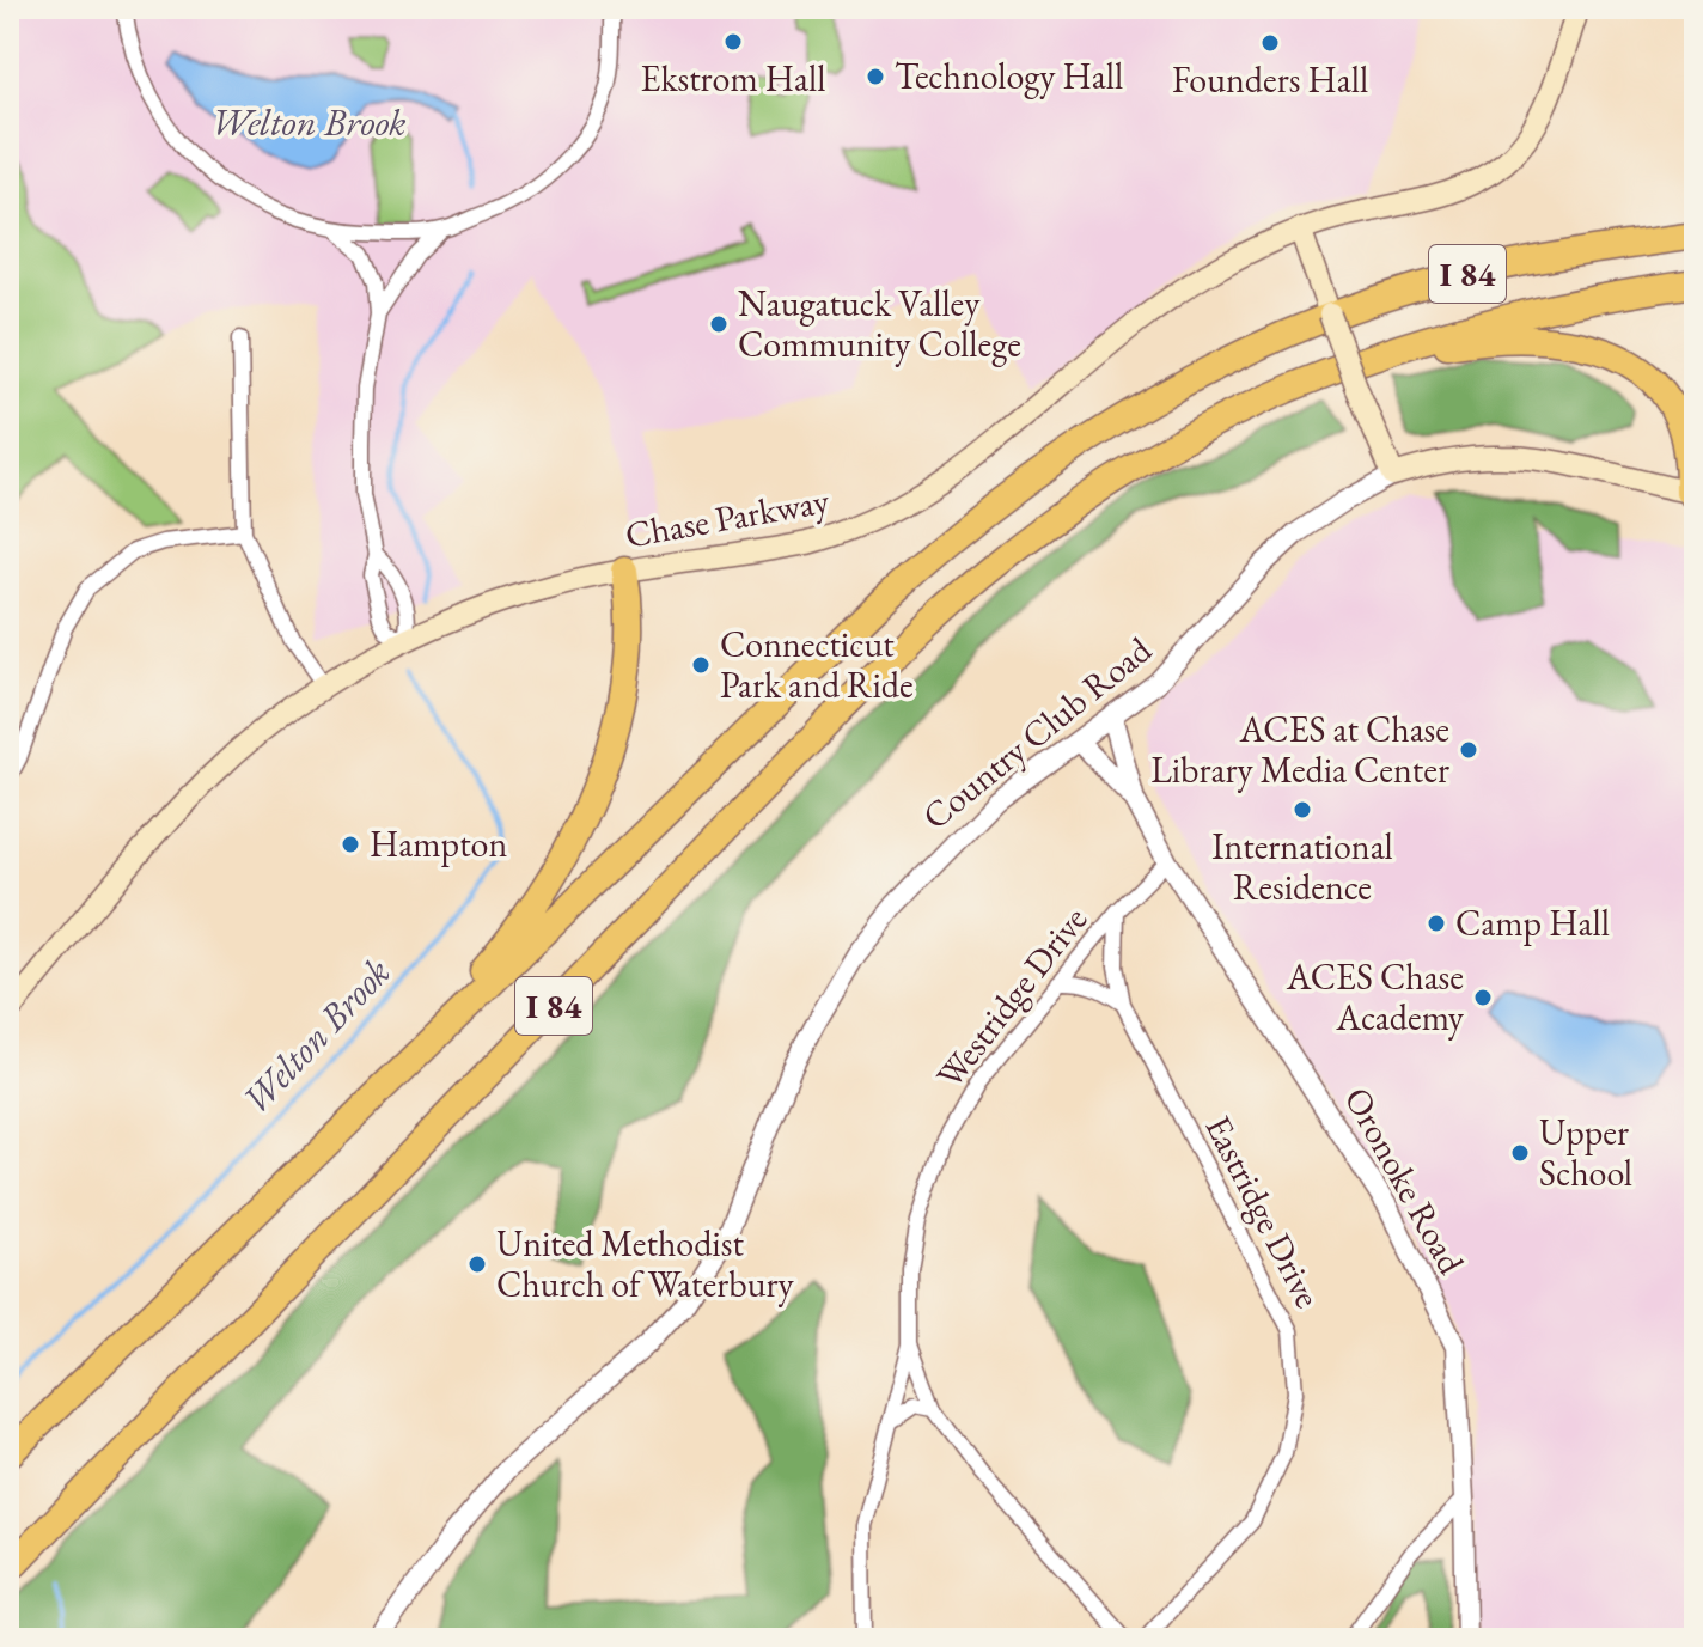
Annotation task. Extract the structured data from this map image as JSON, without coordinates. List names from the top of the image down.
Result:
{
  "streets": {
    "highway": ["I 84"],
    "main road": ["Chase Parkway"],
    "street": [
      "Country Club Road",
      "Westridge Drive",
      "Oronoke Road",
      "Eastridge Drive"
    ]
  },
  "crossings": [
    ["Country Club Road", "Oronoke Road"],
    ["Westridge Drive", "Oronoke Road"],
    ["Westridge Drive", "Eastridge Drive"]
  ],
  "water": ["Welton Brook"],
  "places": [
    "Ekstrom Hall",
    "Founders Hall",
    "Technology Hall",
    "Naugatuck Valley Community College",
    "Connecticut Park and Ride",
    "ACES at Chase Library Media Center",
    "International Residence",
    "Hampton",
    "Camp Hall",
    "ACES Chase Academy",
    "Upper School",
    "United Methodist Church of Waterbury"
  ]
}
